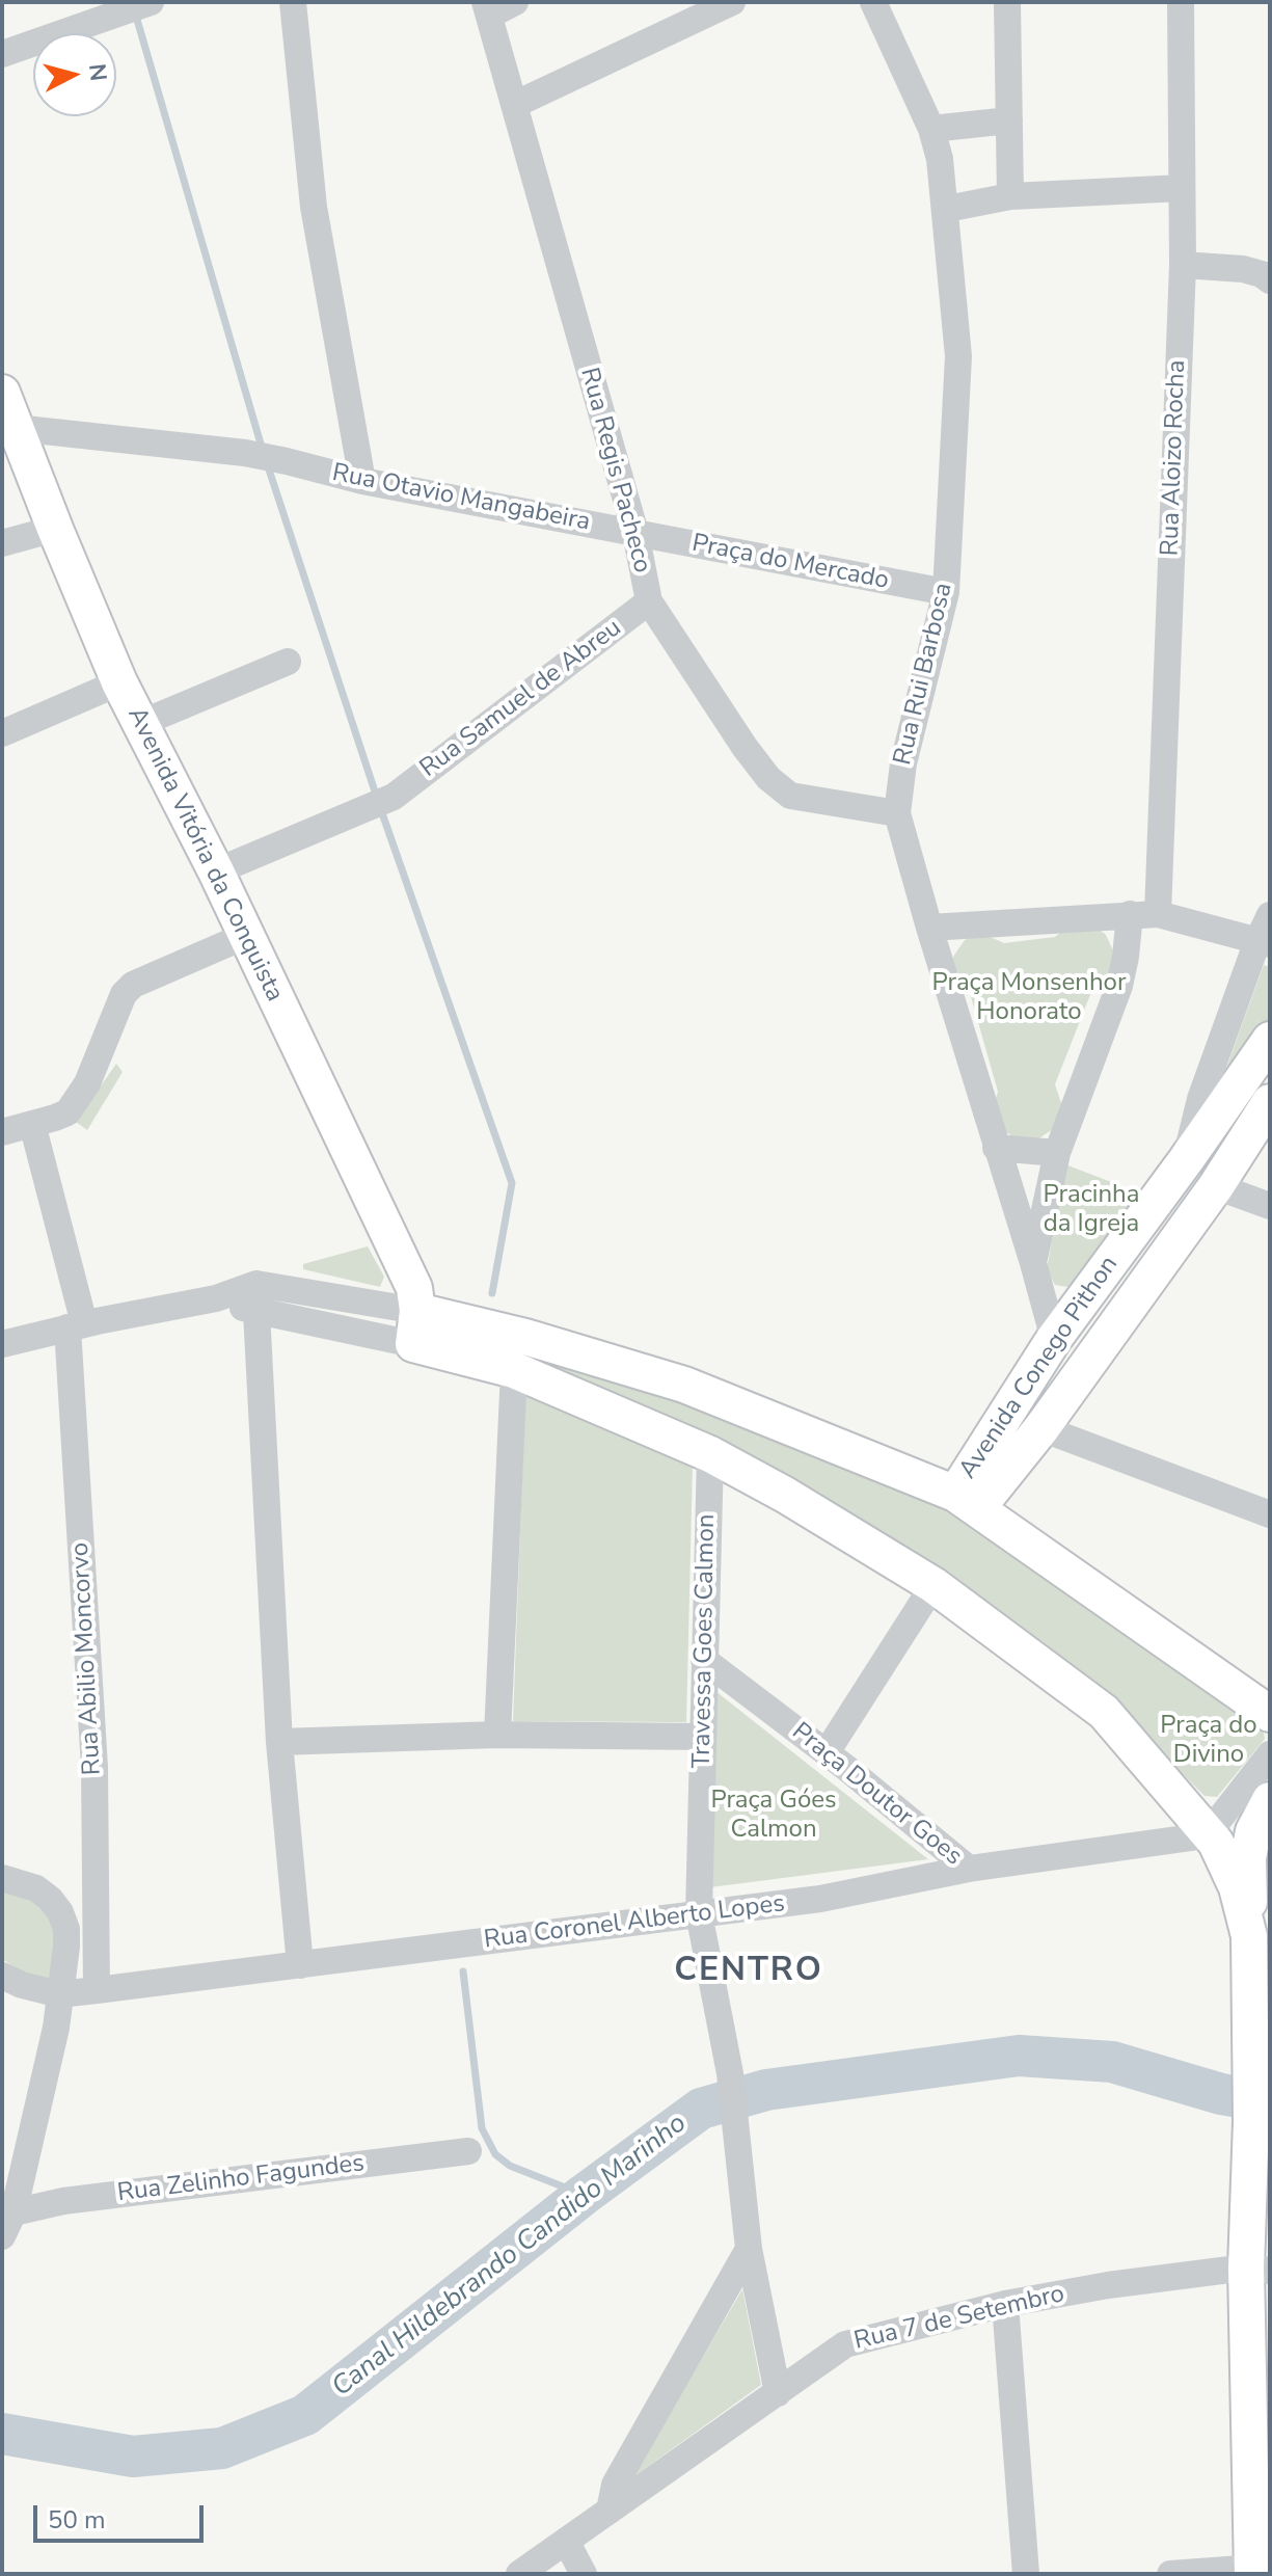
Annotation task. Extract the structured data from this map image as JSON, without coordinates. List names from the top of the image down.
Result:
{
  "streets": {
    "main road": ["Avenida Vitória da Conquista", "Avenida Conego Pithon"],
    "street": [
      "Rua Aloizo Rocha",
      "Rua Regis Pacheco",
      "Rua Otavio Mangabeira",
      "Praça do Mercado",
      "Rua Rui Barbosa",
      "Rua Samuel de Abreu",
      "Travessa Goes Calmon",
      "Rua Abilio Moncorvo",
      "Praça Doutor Goes",
      "Rua Coronel Alberto Lopes",
      "Rua Zelinho Fagundes",
      "Rua 7 de Setembro"
    ]
  },
  "crossings": [
    ["Rua Regis Pacheco", "Rua Otavio Mangabeira"],
    ["Rua Regis Pacheco", "Praça do Mercado"],
    ["Rua Regis Pacheco", "Rua Rui Barbosa"],
    ["Rua Regis Pacheco", "Rua Samuel de Abreu"],
    ["Rua Otavio Mangabeira", "Praça do Mercado"],
    ["Rua Otavio Mangabeira", "Avenida Vitória da Conquista"],
    ["Praça do Mercado", "Rua Rui Barbosa"],
    ["Rua Rui Barbosa", "Avenida Conego Pithon"],
    ["Rua Samuel de Abreu", "Avenida Vitória da Conquista"],
    ["Travessa Goes Calmon", "Praça Doutor Goes"],
    ["Travessa Goes Calmon", "Rua Coronel Alberto Lopes"],
    ["Travessa Goes Calmon", "Rua 7 de Setembro"],
    ["Rua Abilio Moncorvo", "Rua Coronel Alberto Lopes"],
    ["Praça Doutor Goes", "Rua Coronel Alberto Lopes"]
  ],
  "districts": ["CENTRO"],
  "water": ["Canal Hildebrando Candido Marinho"],
  "parks": [
    "Praça Monsenhor Honorato",
    "Pracinha da Igreja",
    "Praça do Divino",
    "Praça Góes Calmon"
  ],
  "scale_bar": "50 m",
  "north": "right"
}
